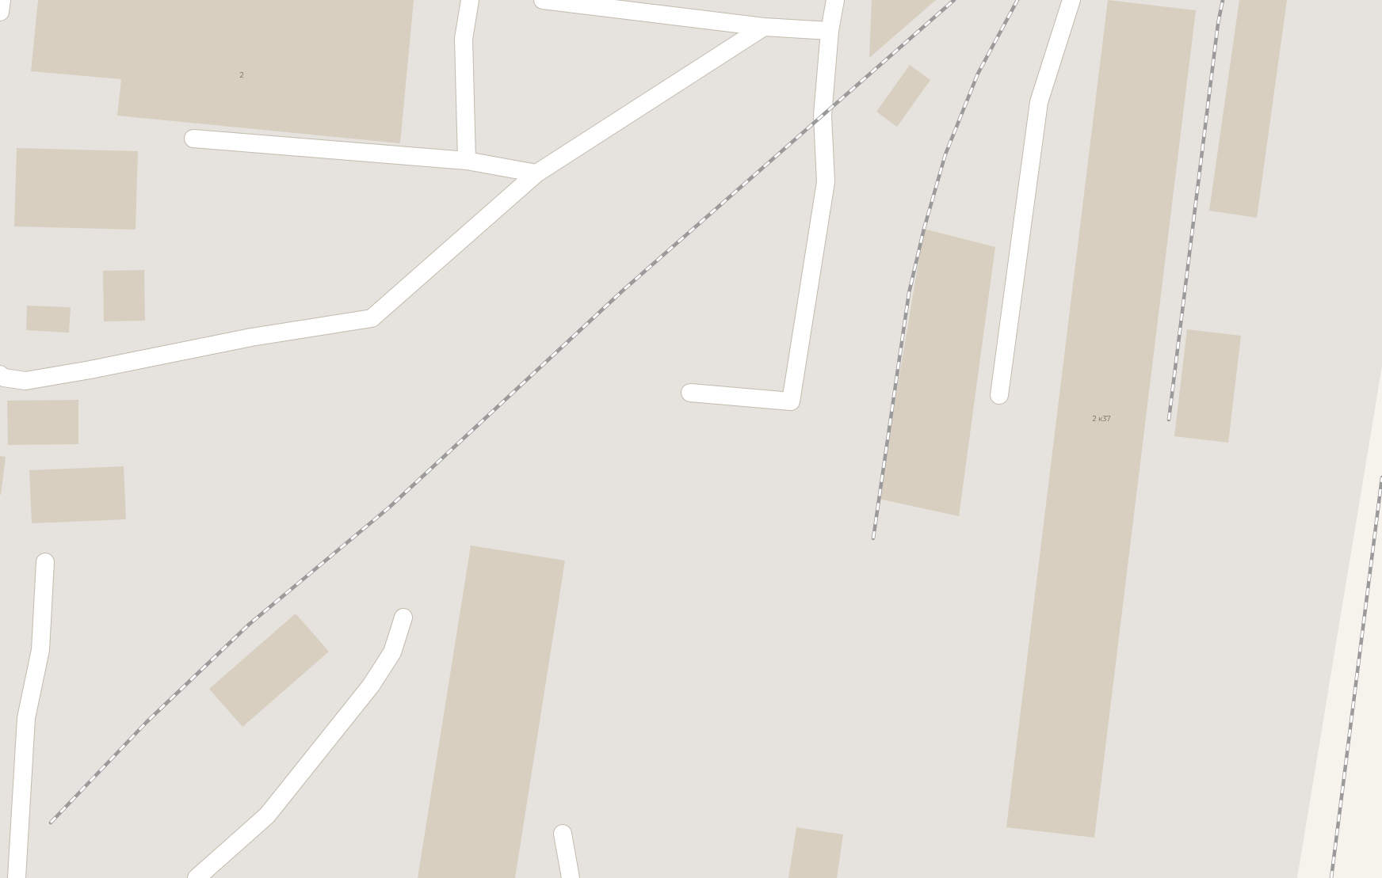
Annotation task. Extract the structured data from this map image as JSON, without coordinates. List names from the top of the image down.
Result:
{
  "house_numbers": ["2", "2 к37"]
}
